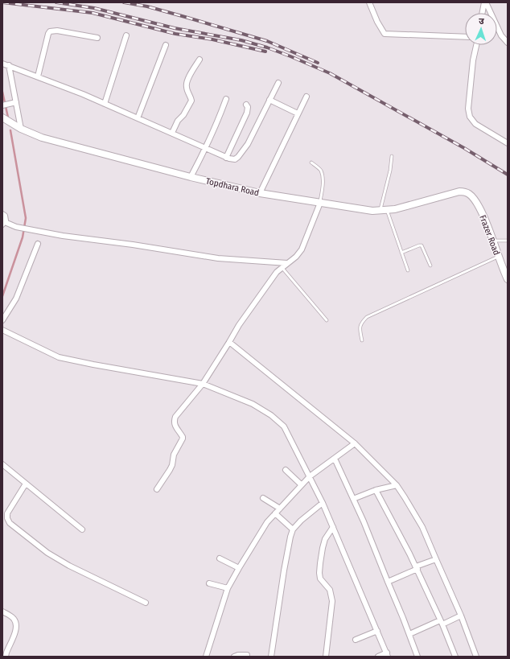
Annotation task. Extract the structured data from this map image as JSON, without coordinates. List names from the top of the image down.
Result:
{
  "streets": {
    "street": ["Topdhara Road", "Frazer Road"]
  },
  "crossings": [
    ["Topdhara Road", "Frazer Road"]
  ],
  "north": "top"
}
